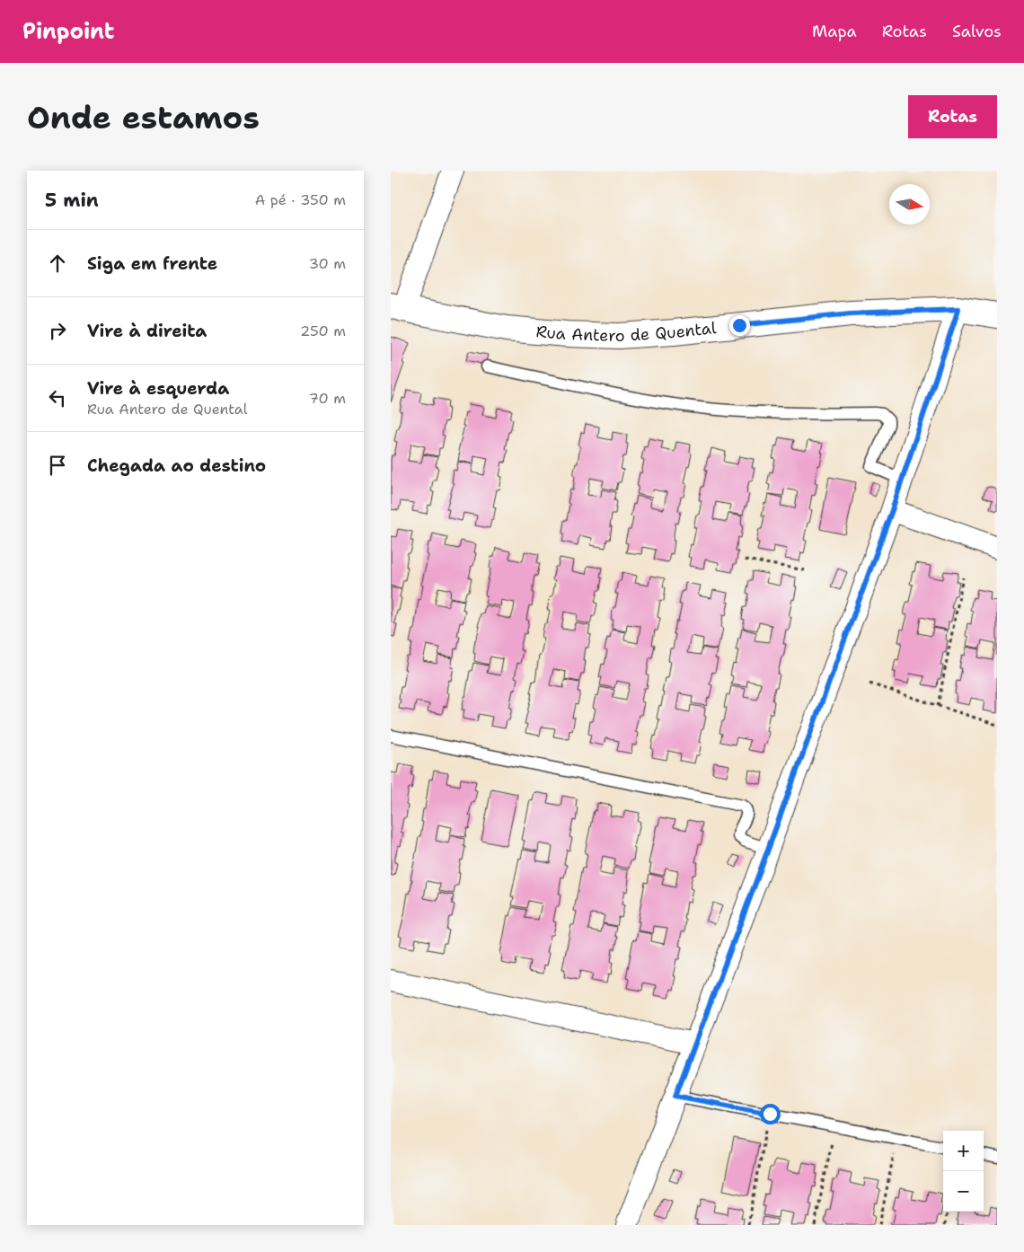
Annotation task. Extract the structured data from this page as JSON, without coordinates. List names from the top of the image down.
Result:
{
  "streets": {
    "street": ["Rua Antero de Quental"]
  },
  "north": "right",
  "page": {
    "header": "Pinpoint",
    "nav": ["Mapa", "Rotas", "Salvos"],
    "buttons": "Rotas",
    "title": "Onde estamos",
    "heading": ["5 min", "A pé · 350 m"],
    "list": [
      ["Siga em frente", "30 m"],
      ["Vire à direita", "250 m"],
      ["Vire à esquerda", "Rua Antero de Quental", "70 m"],
      "Chegada ao destino"
    ],
    "map_buttons": ["+", "−"]
  }
}
